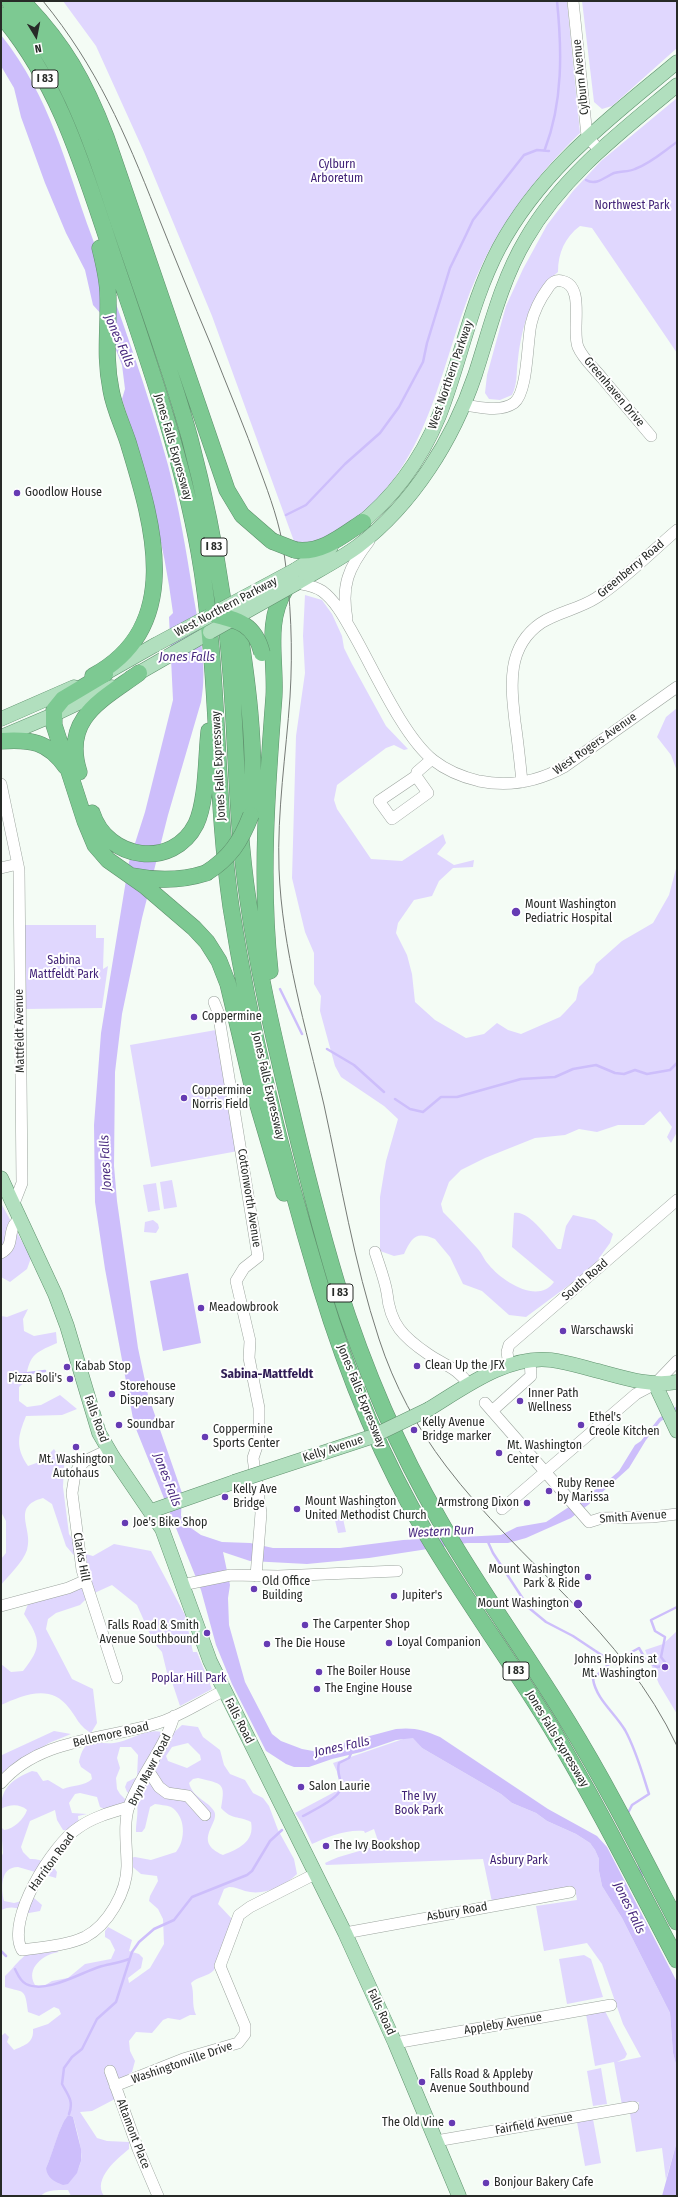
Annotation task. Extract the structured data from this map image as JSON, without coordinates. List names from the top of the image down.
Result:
{
  "streets": {
    "highway": ["I 83", "Jones Falls Expressway"],
    "main road": ["West Northern Parkway", "Falls Road", "Kelly Avenue"],
    "street": [
      "Cylburn Avenue",
      "Greenhaven Drive",
      "Greenberry Road",
      "West Rogers Avenue",
      "Mattfeldt Avenue",
      "Cottonworth Avenue",
      "South Road",
      "Smith Avenue",
      "Clarks Hill",
      "Bellemore Road",
      "Bryn Mawr Road",
      "Harriton Road",
      "Asbury Road",
      "Appleby Avenue",
      "Washingtonville Drive",
      "Fairfield Avenue",
      "Altamont Place"
    ]
  },
  "crossings": [
    ["Cylburn Avenue", "West Northern Parkway"],
    ["West Northern Parkway", "Greenhaven Drive"],
    ["West Northern Parkway", "West Rogers Avenue"],
    ["Greenberry Road", "West Rogers Avenue"],
    ["Mattfeldt Avenue", "Falls Road"],
    ["South Road", "Kelly Avenue"],
    ["Falls Road", "Kelly Avenue"],
    ["Falls Road", "Clarks Hill"],
    ["Falls Road", "Bellemore Road"],
    ["Falls Road", "Asbury Road"],
    ["Falls Road", "Appleby Avenue"],
    ["Falls Road", "Washingtonville Drive"],
    ["Falls Road", "Fairfield Avenue"],
    ["Bellemore Road", "Bryn Mawr Road"],
    ["Bryn Mawr Road", "Harriton Road"],
    ["Washingtonville Drive", "Altamont Place"]
  ],
  "districts": ["Sabina-Mattfeldt"],
  "water": ["Jones Falls", "Western Run"],
  "parks": [
    "Cylburn Arboretum",
    "Northwest Park",
    "Sabina Mattfeldt Park",
    "Poplar Hill Park",
    "The Ivy Book Park",
    "Asbury Park"
  ],
  "places": [
    "Goodlow House",
    "Mount Washington Pediatric Hospital",
    "Coppermine",
    "Coppermine Norris Field",
    "Meadowbrook",
    "Warschawski",
    "Clean Up the JFX",
    "Kabab Stop",
    "Pizza Boli's",
    "Storehouse Dispensary",
    "Inner Path Wellness",
    "Soundbar",
    "Ethel's Creole Kitchen",
    "Kelly Avenue Bridge marker",
    "Coppermine Sports Center",
    "Mt. Washington Autohaus",
    "Mt. Washington Center",
    "Ruby Renee by Marissa",
    "Kelly Ave Bridge",
    "Armstrong Dixon",
    "Mount Washington United Methodist Church",
    "Joe's Bike Shop",
    "Mount Washington Park & Ride",
    "Old Office Building",
    "Jupiter's",
    "Mount Washington",
    "The Carpenter Shop",
    "Falls Road & Smith Avenue Southbound",
    "Loyal Companion",
    "The Die House",
    "Johns Hopkins at Mt. Washington",
    "The Boiler House",
    "The Engine House",
    "Salon Laurie",
    "The Ivy Bookshop",
    "Falls Road & Appleby Avenue Southbound",
    "The Old Vine",
    "Bonjour Bakery Cafe"
  ],
  "north": "bottom"
}
